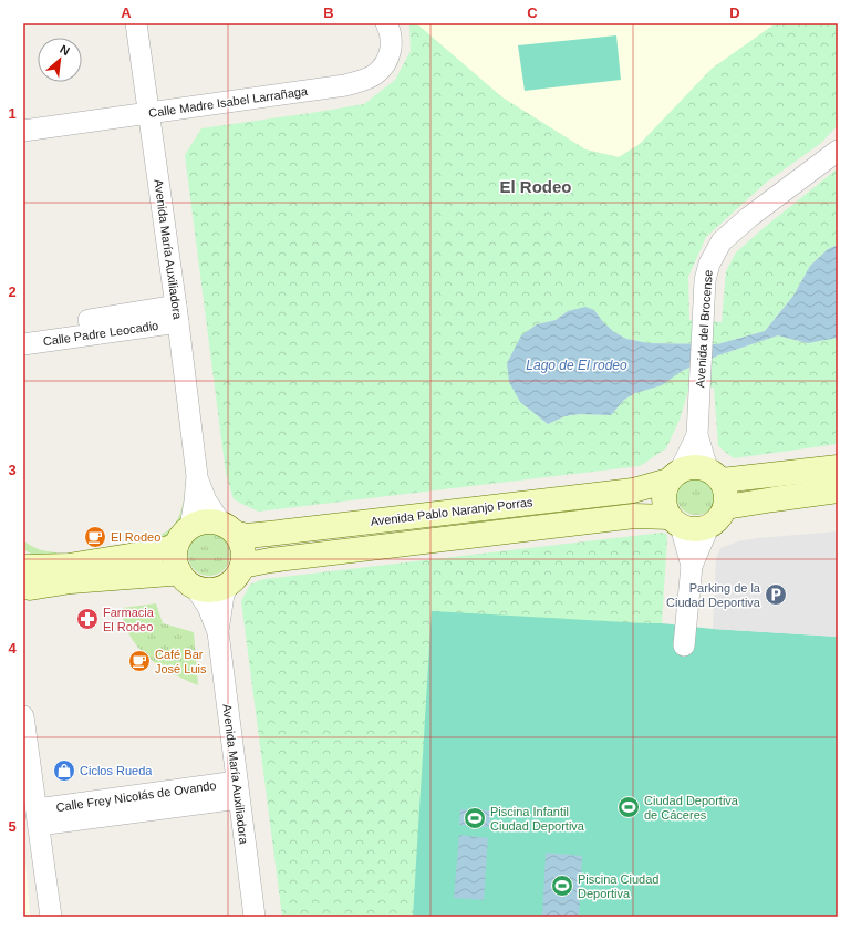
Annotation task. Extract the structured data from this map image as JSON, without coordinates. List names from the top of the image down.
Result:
{
  "streets": {
    "main road": ["Avenida Pablo Naranjo Porras"],
    "street": [
      "Calle Madre Isabel Larrañaga",
      "Avenida María Auxiliadora",
      "Avenida del Brocense",
      "Calle Padre Leocadio",
      "Calle Frey Nicolás de Ovando"
    ]
  },
  "crossings": [
    ["Calle Madre Isabel Larrañaga", "Avenida María Auxiliadora"],
    ["Avenida María Auxiliadora", "Calle Padre Leocadio"],
    ["Avenida María Auxiliadora", "Avenida Pablo Naranjo Porras"],
    ["Avenida María Auxiliadora", "Calle Frey Nicolás de Ovando"],
    ["Avenida del Brocense", "Avenida Pablo Naranjo Porras"]
  ],
  "districts": ["El Rodeo"],
  "water": ["Lago de El rodeo"],
  "places": {
    "cafe": ["El Rodeo", "Café Bar José Luis"],
    "parking": ["Parking de la Ciudad Deportiva"],
    "pharmacy": ["Farmacia El Rodeo"],
    "shop": ["Ciclos Rueda"],
    "sports": ["Ciudad Deportiva de Cáceres", "Piscina Infantil Ciudad Deportiva", "Piscina Ciudad Deportiva"]
  },
  "north": "top right",
  "grid": {
    "columns": [
      "A",
      "B",
      "C",
      "D"
    ],
    "rows": [
      "1",
      "2",
      "3",
      "4",
      "5"
    ]
  }
}
